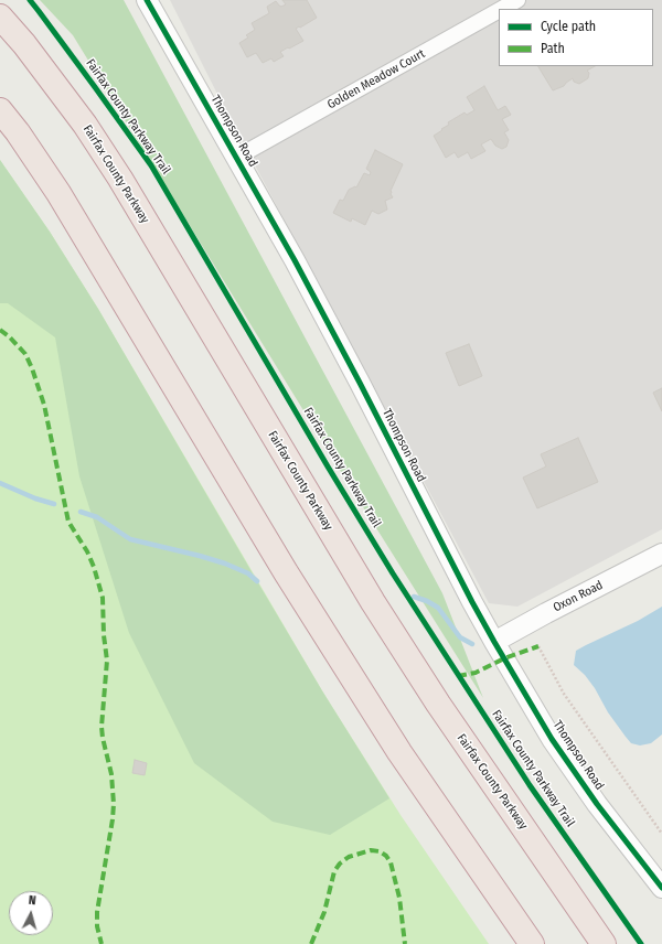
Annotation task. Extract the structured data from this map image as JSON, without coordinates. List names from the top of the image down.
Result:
{
  "streets": {
    "highway": ["Fairfax County Parkway"],
    "street": ["Golden Meadow Court", "Thompson Road", "Oxon Road"],
    "cycle path": ["Fairfax County Parkway Trail"]
  },
  "crossings": [
    ["Golden Meadow Court", "Thompson Road"],
    ["Thompson Road", "Oxon Road"]
  ],
  "legend": ["Cycle path", "Path"],
  "north": "top"
}
